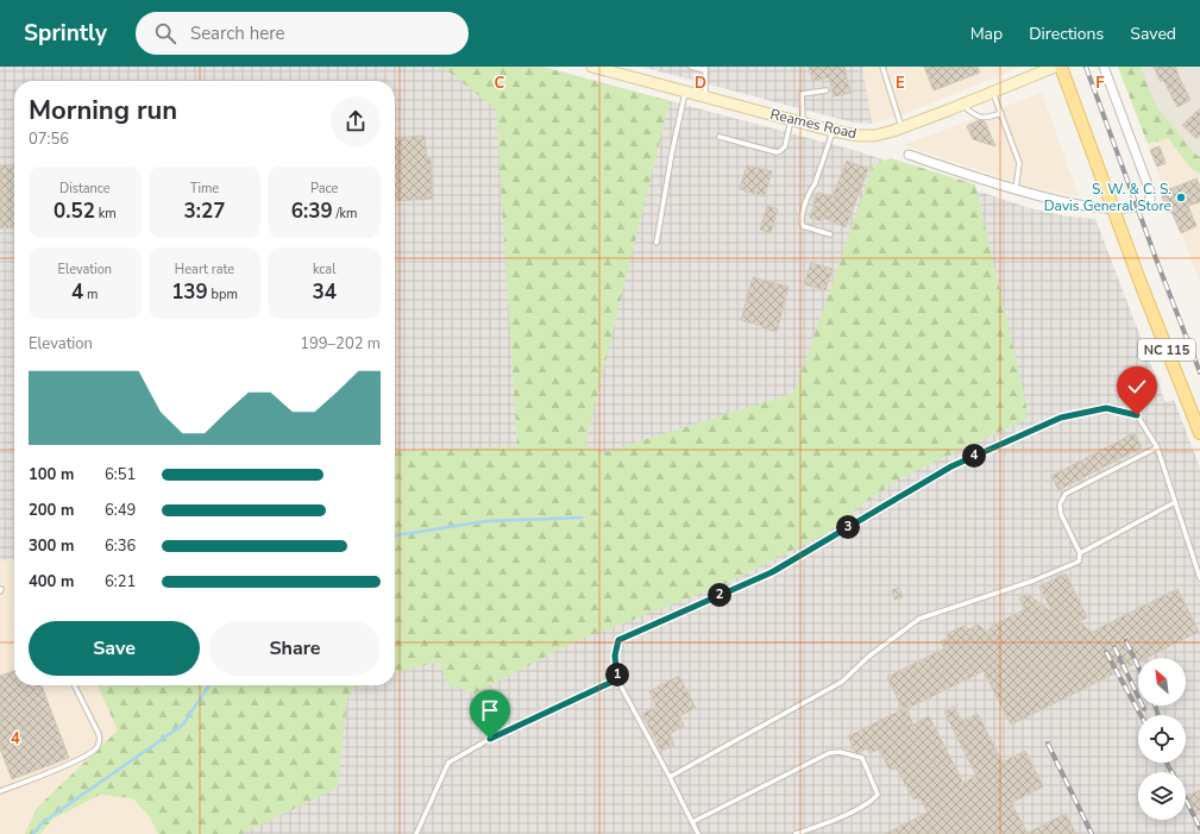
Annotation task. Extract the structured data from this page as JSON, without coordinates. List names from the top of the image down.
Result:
{
  "streets": {
    "main road": ["Reames Road", "NC 115"]
  },
  "places": ["S. W. & C. S. Davis General Store"],
  "north": "top left",
  "page": {
    "header": "Sprintly",
    "search": "Search here",
    "nav": ["Map", "Directions", "Saved"],
    "heading": ["Morning run", "07:56"],
    "stats": [
      ["Distance", "0.52 km"],
      ["Time", "3:27"],
      ["Pace", "6:39 /km"],
      ["Elevation", "4 m"],
      ["Heart rate", "139 bpm"],
      ["kcal", "34"]
    ],
    "chart": ["Elevation", "199–202 m"],
    "pins": [
      "4",
      "3",
      "2",
      "1"
    ],
    "list": [
      {
        "name": "100 m",
        "note": "6:51"
      },
      {
        "name": "200 m",
        "note": "6:49"
      },
      {
        "name": "300 m",
        "note": "6:36"
      },
      {
        "name": "400 m",
        "note": "6:21"
      }
    ],
    "buttons": ["Save", "Share"]
  },
  "grid": {
    "columns": [
      "C",
      "D",
      "E",
      "F"
    ],
    "rows": ["4"]
  }
}
